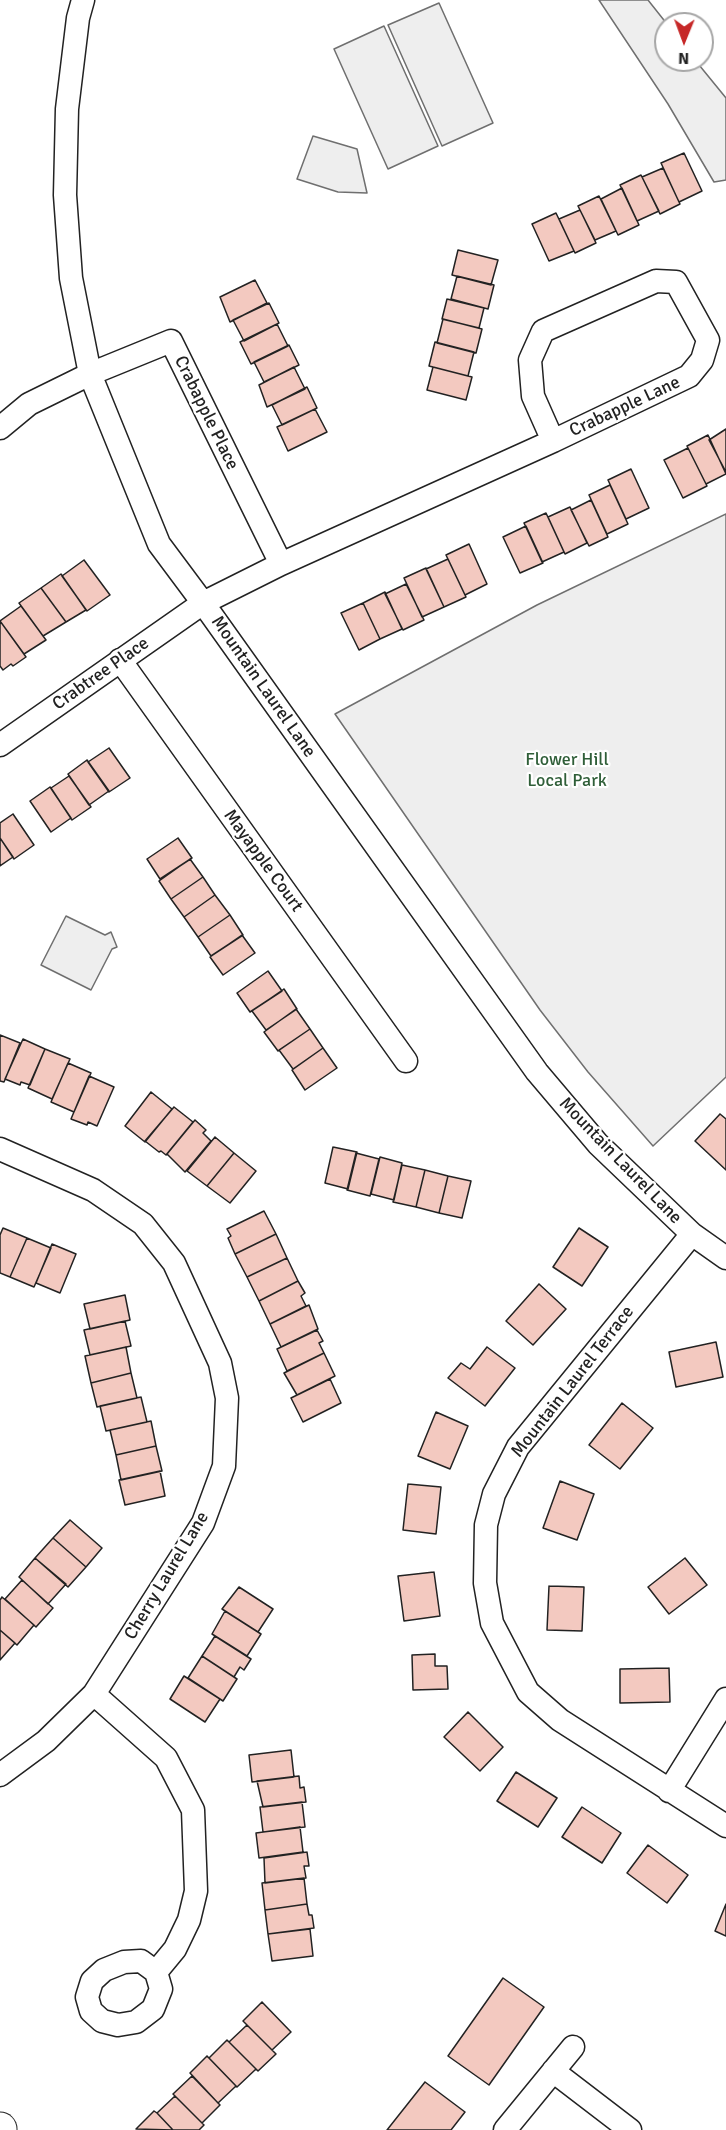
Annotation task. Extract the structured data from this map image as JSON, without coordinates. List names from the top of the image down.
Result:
{
  "streets": {
    "street": [
      "Crabapple Lane",
      "Crabapple Place",
      "Crabtree Place",
      "Mountain Laurel Lane",
      "Mayapple Court",
      "Mountain Laurel Terrace",
      "Cherry Laurel Lane"
    ]
  },
  "crossings": [
    ["Crabapple Lane", "Crabapple Place"],
    ["Crabapple Lane", "Crabtree Place"],
    ["Crabapple Lane", "Mountain Laurel Lane"],
    ["Crabapple Place", "Mountain Laurel Lane"],
    ["Crabtree Place", "Mountain Laurel Lane"],
    ["Crabtree Place", "Mayapple Court"],
    ["Mountain Laurel Lane", "Mountain Laurel Terrace"]
  ],
  "parks": ["Flower Hill Local Park"],
  "north": "bottom"
}
